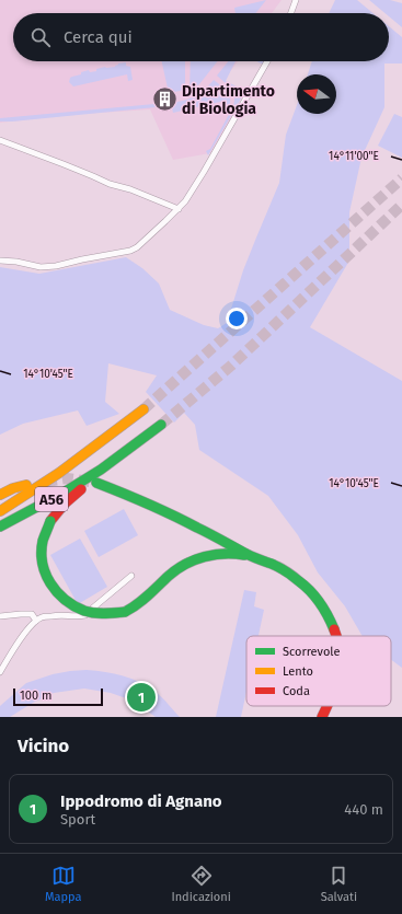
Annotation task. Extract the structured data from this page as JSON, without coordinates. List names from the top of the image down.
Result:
{
  "streets": {
    "highway": ["A56"]
  },
  "places": {
    "building": ["Dipartimento di Biologia"]
  },
  "legend": ["Scorrevole", "Lento", "Coda"],
  "scale_bar": "100 m",
  "north": "left",
  "page": {
    "search": "Cerca qui",
    "pins": "1",
    "scale": "100 m",
    "heading": "Vicino",
    "list": [
      {
        "mark": "1",
        "name": "Ippodromo di Agnano",
        "note": "Sport",
        "value": "440 m"
      }
    ],
    "nav": ["Mappa", "Indicazioni", "Salvati"]
  },
  "coordinates": ["14°11'00\"E", "14°10'45\"E"]
}
